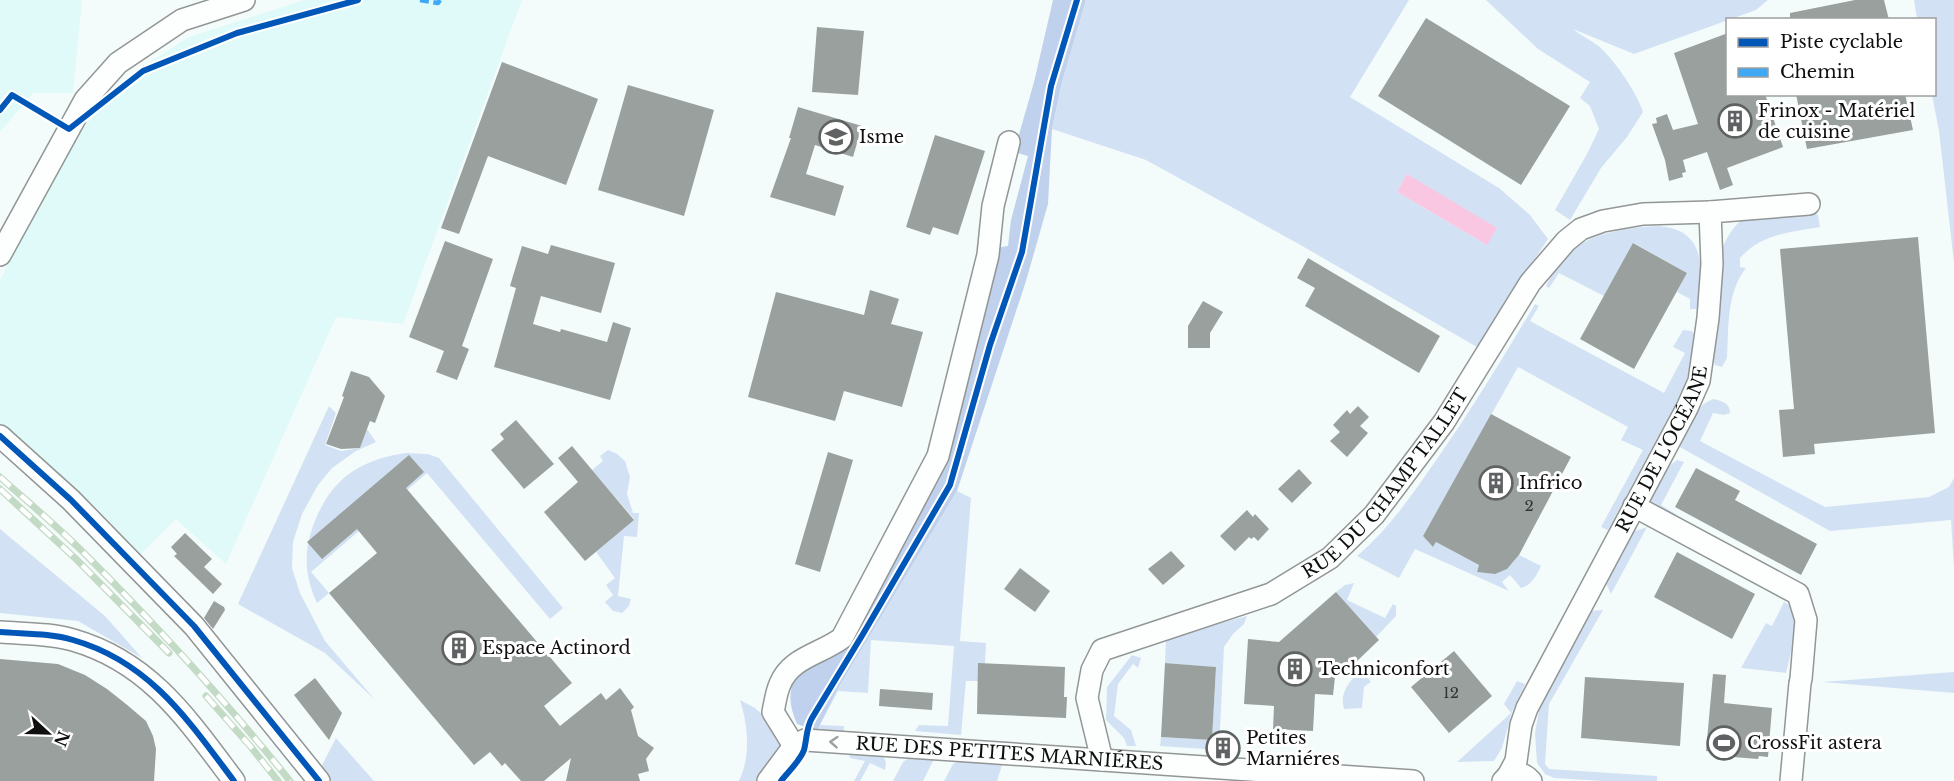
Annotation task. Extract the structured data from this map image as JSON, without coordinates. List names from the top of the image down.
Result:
{
  "streets": {
    "street": ["RUE DE L'OCÉANE", "RUE DU CHAMP TALLET", "RUE DES PETITES MARNIÉRES"]
  },
  "crossings": [
    ["RUE DE L'OCÉANE", "RUE DU CHAMP TALLET"],
    ["RUE DU CHAMP TALLET", "RUE DES PETITES MARNIÉRES"]
  ],
  "one_way": ["RUE DES PETITES MARNIÉRES"],
  "places": {
    "building": [
      "Frinox - Matériel de cuisine",
      "Infrico",
      "Espace Actinord",
      "Techniconfort",
      "Petites Marniéres"
    ],
    "school or university": ["Isme"],
    "sports": ["CrossFit astera"]
  },
  "house_numbers": ["2", "12"],
  "legend": ["Piste cyclable", "Chemin"],
  "north": "right"
}
